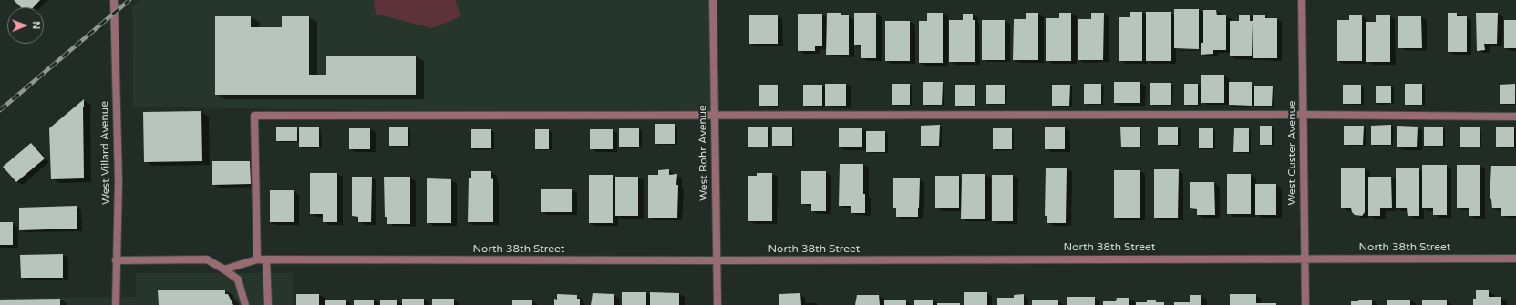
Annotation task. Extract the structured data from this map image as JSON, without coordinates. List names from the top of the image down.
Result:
{
  "streets": {
    "street": [
      "West Villard Avenue",
      "West Rohr Avenue",
      "West Custer Avenue",
      "North 38th Street"
    ]
  },
  "crossings": [
    ["West Rohr Avenue", "North 38th Street"],
    ["West Custer Avenue", "North 38th Street"]
  ],
  "north": "right"
}
